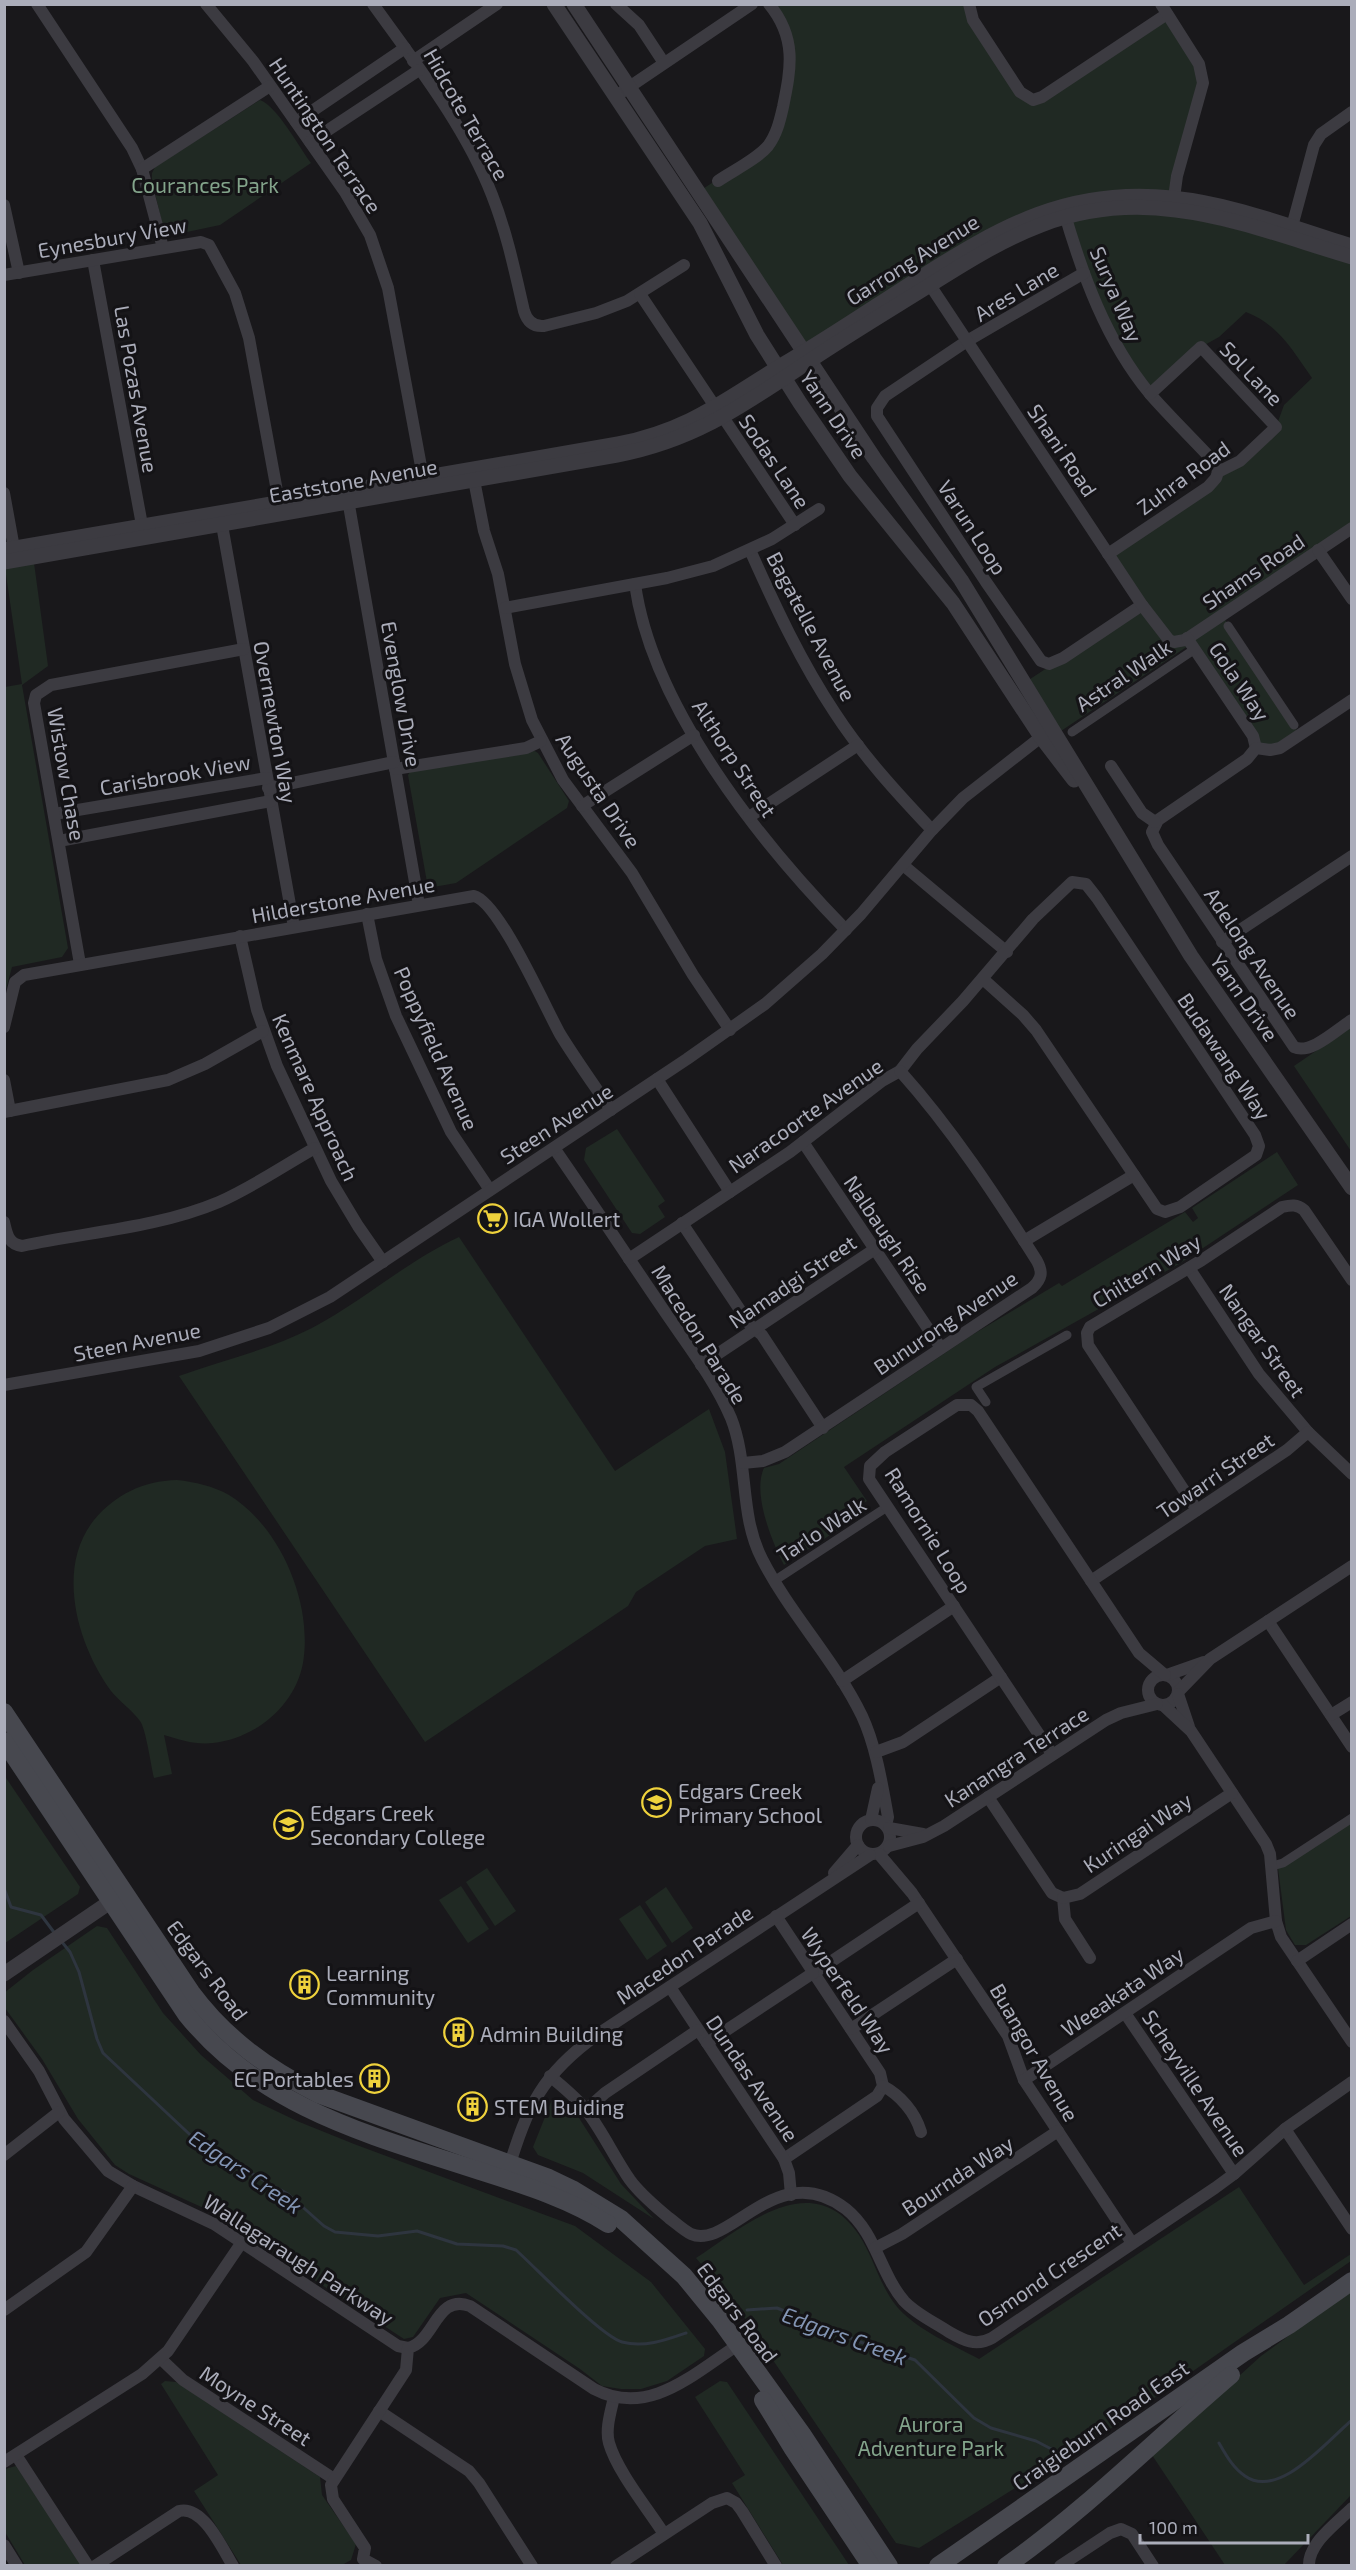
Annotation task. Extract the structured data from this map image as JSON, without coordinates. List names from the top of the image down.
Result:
{
  "streets": {
    "main road": ["Edgars Road", "Craigieburn Road East"],
    "street": [
      "Hidcote Terrace",
      "Huntington Terrace",
      "Eynesbury View",
      "Garrong Avenue",
      "Ares Lane",
      "Surya Way",
      "Sol Lane",
      "Las Pozas Avenue",
      "Yann Drive",
      "Shani Road",
      "Sodas Lane",
      "Zuhra Road",
      "Eaststone Avenue",
      "Varun Loop",
      "Shams Road",
      "Bagatelle Avenue",
      "Astral Walk",
      "Gola Way",
      "Evenglow Drive",
      "Overnewton Way",
      "Althorp Street",
      "Wistow Chase",
      "Carisbrook View",
      "Augusta Drive",
      "Hilderstone Avenue",
      "Adelong Avenue",
      "Poppyfield Avenue",
      "Budawang Way",
      "Kenmare Approach",
      "Naracoorte Avenue",
      "Steen Avenue",
      "Nalbaugh Rise",
      "Chiltern Way",
      "Namadgi Street",
      "Bunurong Avenue",
      "Macedon Parade",
      "Nangar Street",
      "Towarri Street",
      "Tarlo Walk",
      "Ramornie Loop",
      "Kanangra Terrace",
      "Kuringai Way",
      "Wyperfeld Way",
      "Weeakata Way",
      "Buangor Avenue",
      "Dundas Avenue",
      "Scheyville Avenue",
      "Bournda Way",
      "Wallagaraugh Parkway",
      "Osmond Crescent",
      "Moyne Street"
    ]
  },
  "crossings": [
    ["Hidcote Terrace", "Sodas Lane"],
    ["Huntington Terrace", "Eaststone Avenue"],
    ["Eynesbury View", "Las Pozas Avenue"],
    ["Eynesbury View", "Eaststone Avenue"],
    ["Garrong Avenue", "Surya Way"],
    ["Garrong Avenue", "Yann Drive"],
    ["Garrong Avenue", "Shani Road"],
    ["Garrong Avenue", "Sodas Lane"],
    ["Garrong Avenue", "Eaststone Avenue"],
    ["Ares Lane", "Surya Way"],
    ["Ares Lane", "Shani Road"],
    ["Ares Lane", "Varun Loop"],
    ["Surya Way", "Sol Lane"],
    ["Surya Way", "Zuhra Road"],
    ["Sol Lane", "Zuhra Road"],
    ["Las Pozas Avenue", "Eaststone Avenue"],
    ["Yann Drive", "Steen Avenue"],
    ["Shani Road", "Zuhra Road"],
    ["Shani Road", "Varun Loop"],
    ["Shani Road", "Shams Road"],
    ["Eaststone Avenue", "Evenglow Drive"],
    ["Eaststone Avenue", "Overnewton Way"],
    ["Eaststone Avenue", "Augusta Drive"],
    ["Shams Road", "Gola Way"],
    ["Bagatelle Avenue", "Steen Avenue"],
    ["Astral Walk", "Gola Way"],
    ["Evenglow Drive", "Carisbrook View"],
    ["Evenglow Drive", "Hilderstone Avenue"],
    ["Overnewton Way", "Wistow Chase"],
    ["Overnewton Way", "Carisbrook View"],
    ["Overnewton Way", "Hilderstone Avenue"],
    ["Althorp Street", "Steen Avenue"],
    ["Wistow Chase", "Carisbrook View"],
    ["Wistow Chase", "Hilderstone Avenue"],
    ["Carisbrook View", "Augusta Drive"],
    ["Augusta Drive", "Steen Avenue"],
    ["Hilderstone Avenue", "Poppyfield Avenue"],
    ["Hilderstone Avenue", "Kenmare Approach"],
    ["Hilderstone Avenue", "Steen Avenue"],
    ["Poppyfield Avenue", "Steen Avenue"],
    ["Budawang Way", "Naracoorte Avenue"],
    ["Kenmare Approach", "Steen Avenue"],
    ["Naracoorte Avenue", "Nalbaugh Rise"],
    ["Naracoorte Avenue", "Bunurong Avenue"],
    ["Naracoorte Avenue", "Macedon Parade"],
    ["Steen Avenue", "Macedon Parade"],
    ["Nalbaugh Rise", "Namadgi Street"],
    ["Nalbaugh Rise", "Bunurong Avenue"],
    ["Chiltern Way", "Nangar Street"],
    ["Chiltern Way", "Towarri Street"],
    ["Namadgi Street", "Macedon Parade"],
    ["Bunurong Avenue", "Macedon Parade"],
    ["Macedon Parade", "Tarlo Walk"],
    ["Macedon Parade", "Kanangra Terrace"],
    ["Macedon Parade", "Edgars Road"],
    ["Macedon Parade", "Wyperfeld Way"],
    ["Macedon Parade", "Buangor Avenue"],
    ["Macedon Parade", "Dundas Avenue"],
    ["Macedon Parade", "Osmond Crescent"],
    ["Nangar Street", "Towarri Street"],
    ["Towarri Street", "Ramornie Loop"],
    ["Tarlo Walk", "Ramornie Loop"],
    ["Ramornie Loop", "Kanangra Terrace"],
    ["Kanangra Terrace", "Buangor Avenue"],
    ["Wyperfeld Way", "Dundas Avenue"],
    ["Weeakata Way", "Buangor Avenue"],
    ["Weeakata Way", "Scheyville Avenue"],
    ["Buangor Avenue", "Bournda Way"],
    ["Buangor Avenue", "Osmond Crescent"],
    ["Dundas Avenue", "Osmond Crescent"],
    ["Scheyville Avenue", "Osmond Crescent"],
    ["Bournda Way", "Osmond Crescent"]
  ],
  "water": ["Edgars Creek"],
  "parks": ["Courances Park", "Aurora Adventure Park"],
  "places": {
    "supermarket": ["IGA Wollert"],
    "school or university": ["Edgars Creek Primary School", "Edgars Creek Secondary College"],
    "building": [
      "Learning Community",
      "Admin Building",
      "EC Portables",
      "STEM Buiding"
    ]
  },
  "scale_bar": "100 m"
}
